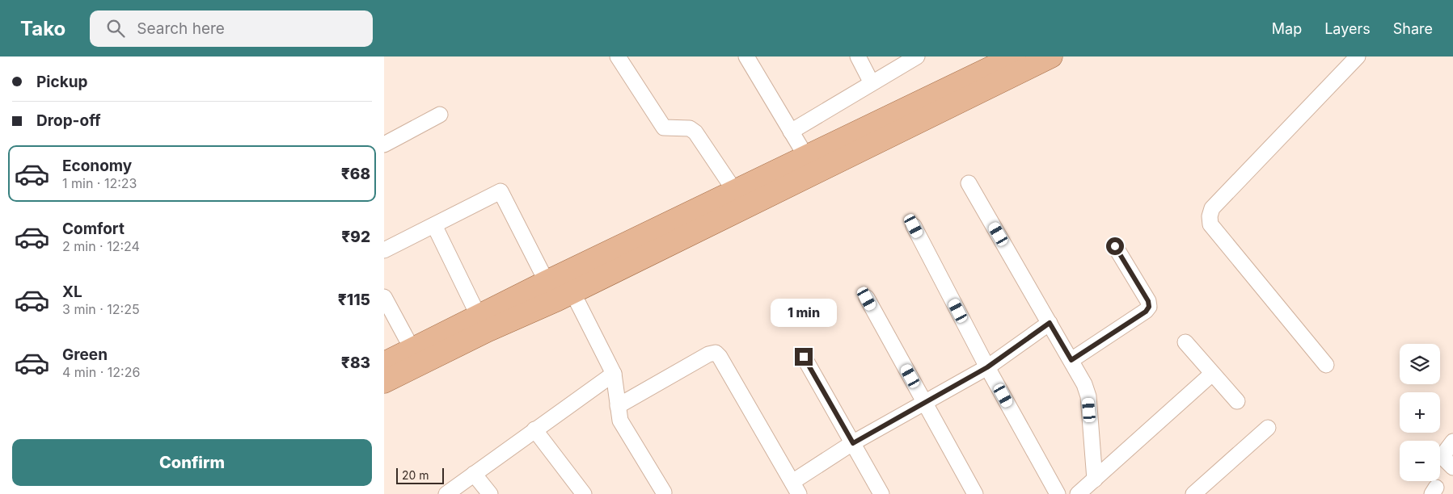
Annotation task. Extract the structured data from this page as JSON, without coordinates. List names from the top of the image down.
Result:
{
  "scale_bar": "20 m",
  "page": {
    "header": "Tako",
    "search": "Search here",
    "nav": ["Map", "Layers", "Share"],
    "banner": ["Pickup", "Drop-off"],
    "list": [
      {
        "name": "Economy",
        "note": "1 min · 12:23",
        "value": "₹68"
      },
      {
        "name": "Comfort",
        "note": "2 min · 12:24",
        "value": "₹92"
      },
      {
        "name": "XL",
        "note": "3 min · 12:25",
        "value": "₹115"
      },
      {
        "name": "Green",
        "note": "4 min · 12:26",
        "value": "₹83"
      }
    ],
    "bubble": "1 min",
    "map_buttons": ["+", "−"],
    "buttons": "Confirm",
    "scale": "20 m"
  }
}
